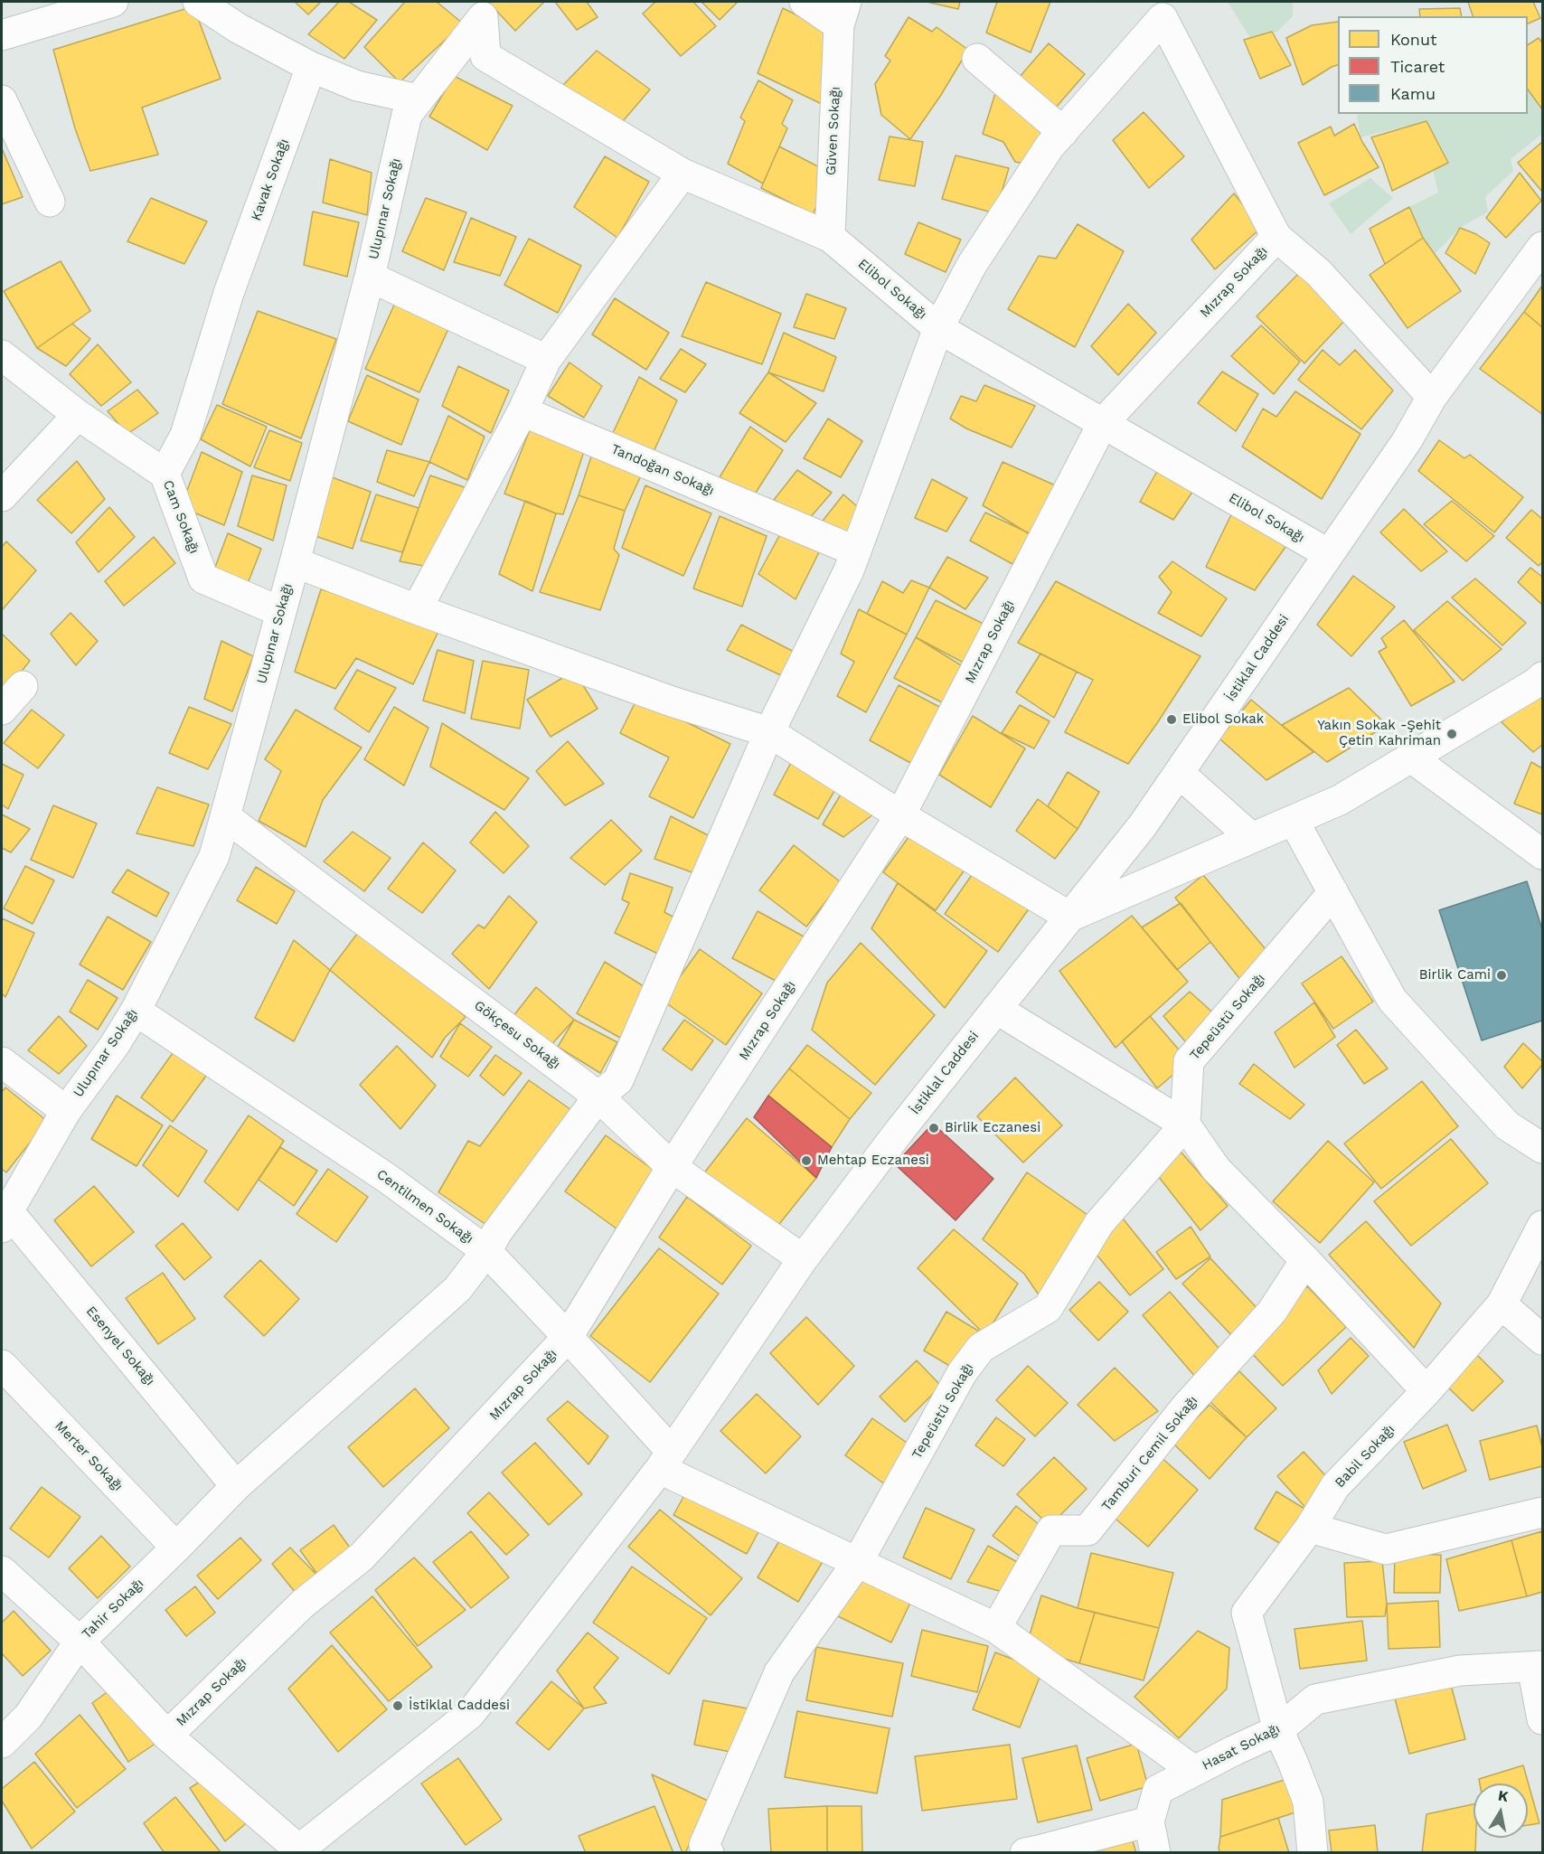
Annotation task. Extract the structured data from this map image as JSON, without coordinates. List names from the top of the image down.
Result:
{
  "streets": {
    "street": [
      "Güven Sokağı",
      "Kavak Sokağı",
      "Ulupınar Sokağı",
      "Mızrap Sokağı",
      "Elibol Sokağı",
      "Tandoğan Sokağı",
      "Cam Sokağı",
      "İstiklal Caddesi",
      "Tepeüstü Sokağı",
      "Gökçesu Sokağı",
      "Centilmen Sokağı",
      "Esenyel Sokağı",
      "Tamburi Cemil Sokağı",
      "Merter Sokağı",
      "Babil Sokağı",
      "Tahir Sokağı",
      "Hasat Sokağı"
    ]
  },
  "crossings": [
    ["Güven Sokağı", "Elibol Sokağı"],
    ["Kavak Sokağı", "Cam Sokağı"],
    ["Ulupınar Sokağı", "Elibol Sokağı"],
    ["Ulupınar Sokağı", "Cam Sokağı"],
    ["Ulupınar Sokağı", "Gökçesu Sokağı"],
    ["Ulupınar Sokağı", "Centilmen Sokağı"],
    ["Ulupınar Sokağı", "Esenyel Sokağı"],
    ["Mızrap Sokağı", "Elibol Sokağı"],
    ["Mızrap Sokağı", "Gökçesu Sokağı"],
    ["Mızrap Sokağı", "Centilmen Sokağı"],
    ["Elibol Sokağı", "İstiklal Caddesi"],
    ["Elibol Sokağı", "Tahir Sokağı"],
    ["Tandoğan Sokağı", "Tahir Sokağı"],
    ["İstiklal Caddesi", "Gökçesu Sokağı"],
    ["İstiklal Caddesi", "Centilmen Sokağı"],
    ["Gökçesu Sokağı", "Tahir Sokağı"],
    ["Centilmen Sokağı", "Tahir Sokağı"],
    ["Esenyel Sokağı", "Tahir Sokağı"],
    ["Merter Sokağı", "Tahir Sokağı"],
    ["Babil Sokağı", "Hasat Sokağı"]
  ],
  "places": [
    "Elibol Sokak",
    "Yakın Sokak -Şehit Çetin Kahriman",
    "Birlik Cami",
    "Birlik Eczanesi",
    "Mehtap Eczanesi",
    "İstiklal Caddesi"
  ],
  "legend": ["Konut", "Ticaret", "Kamu"],
  "north": "top"
}
